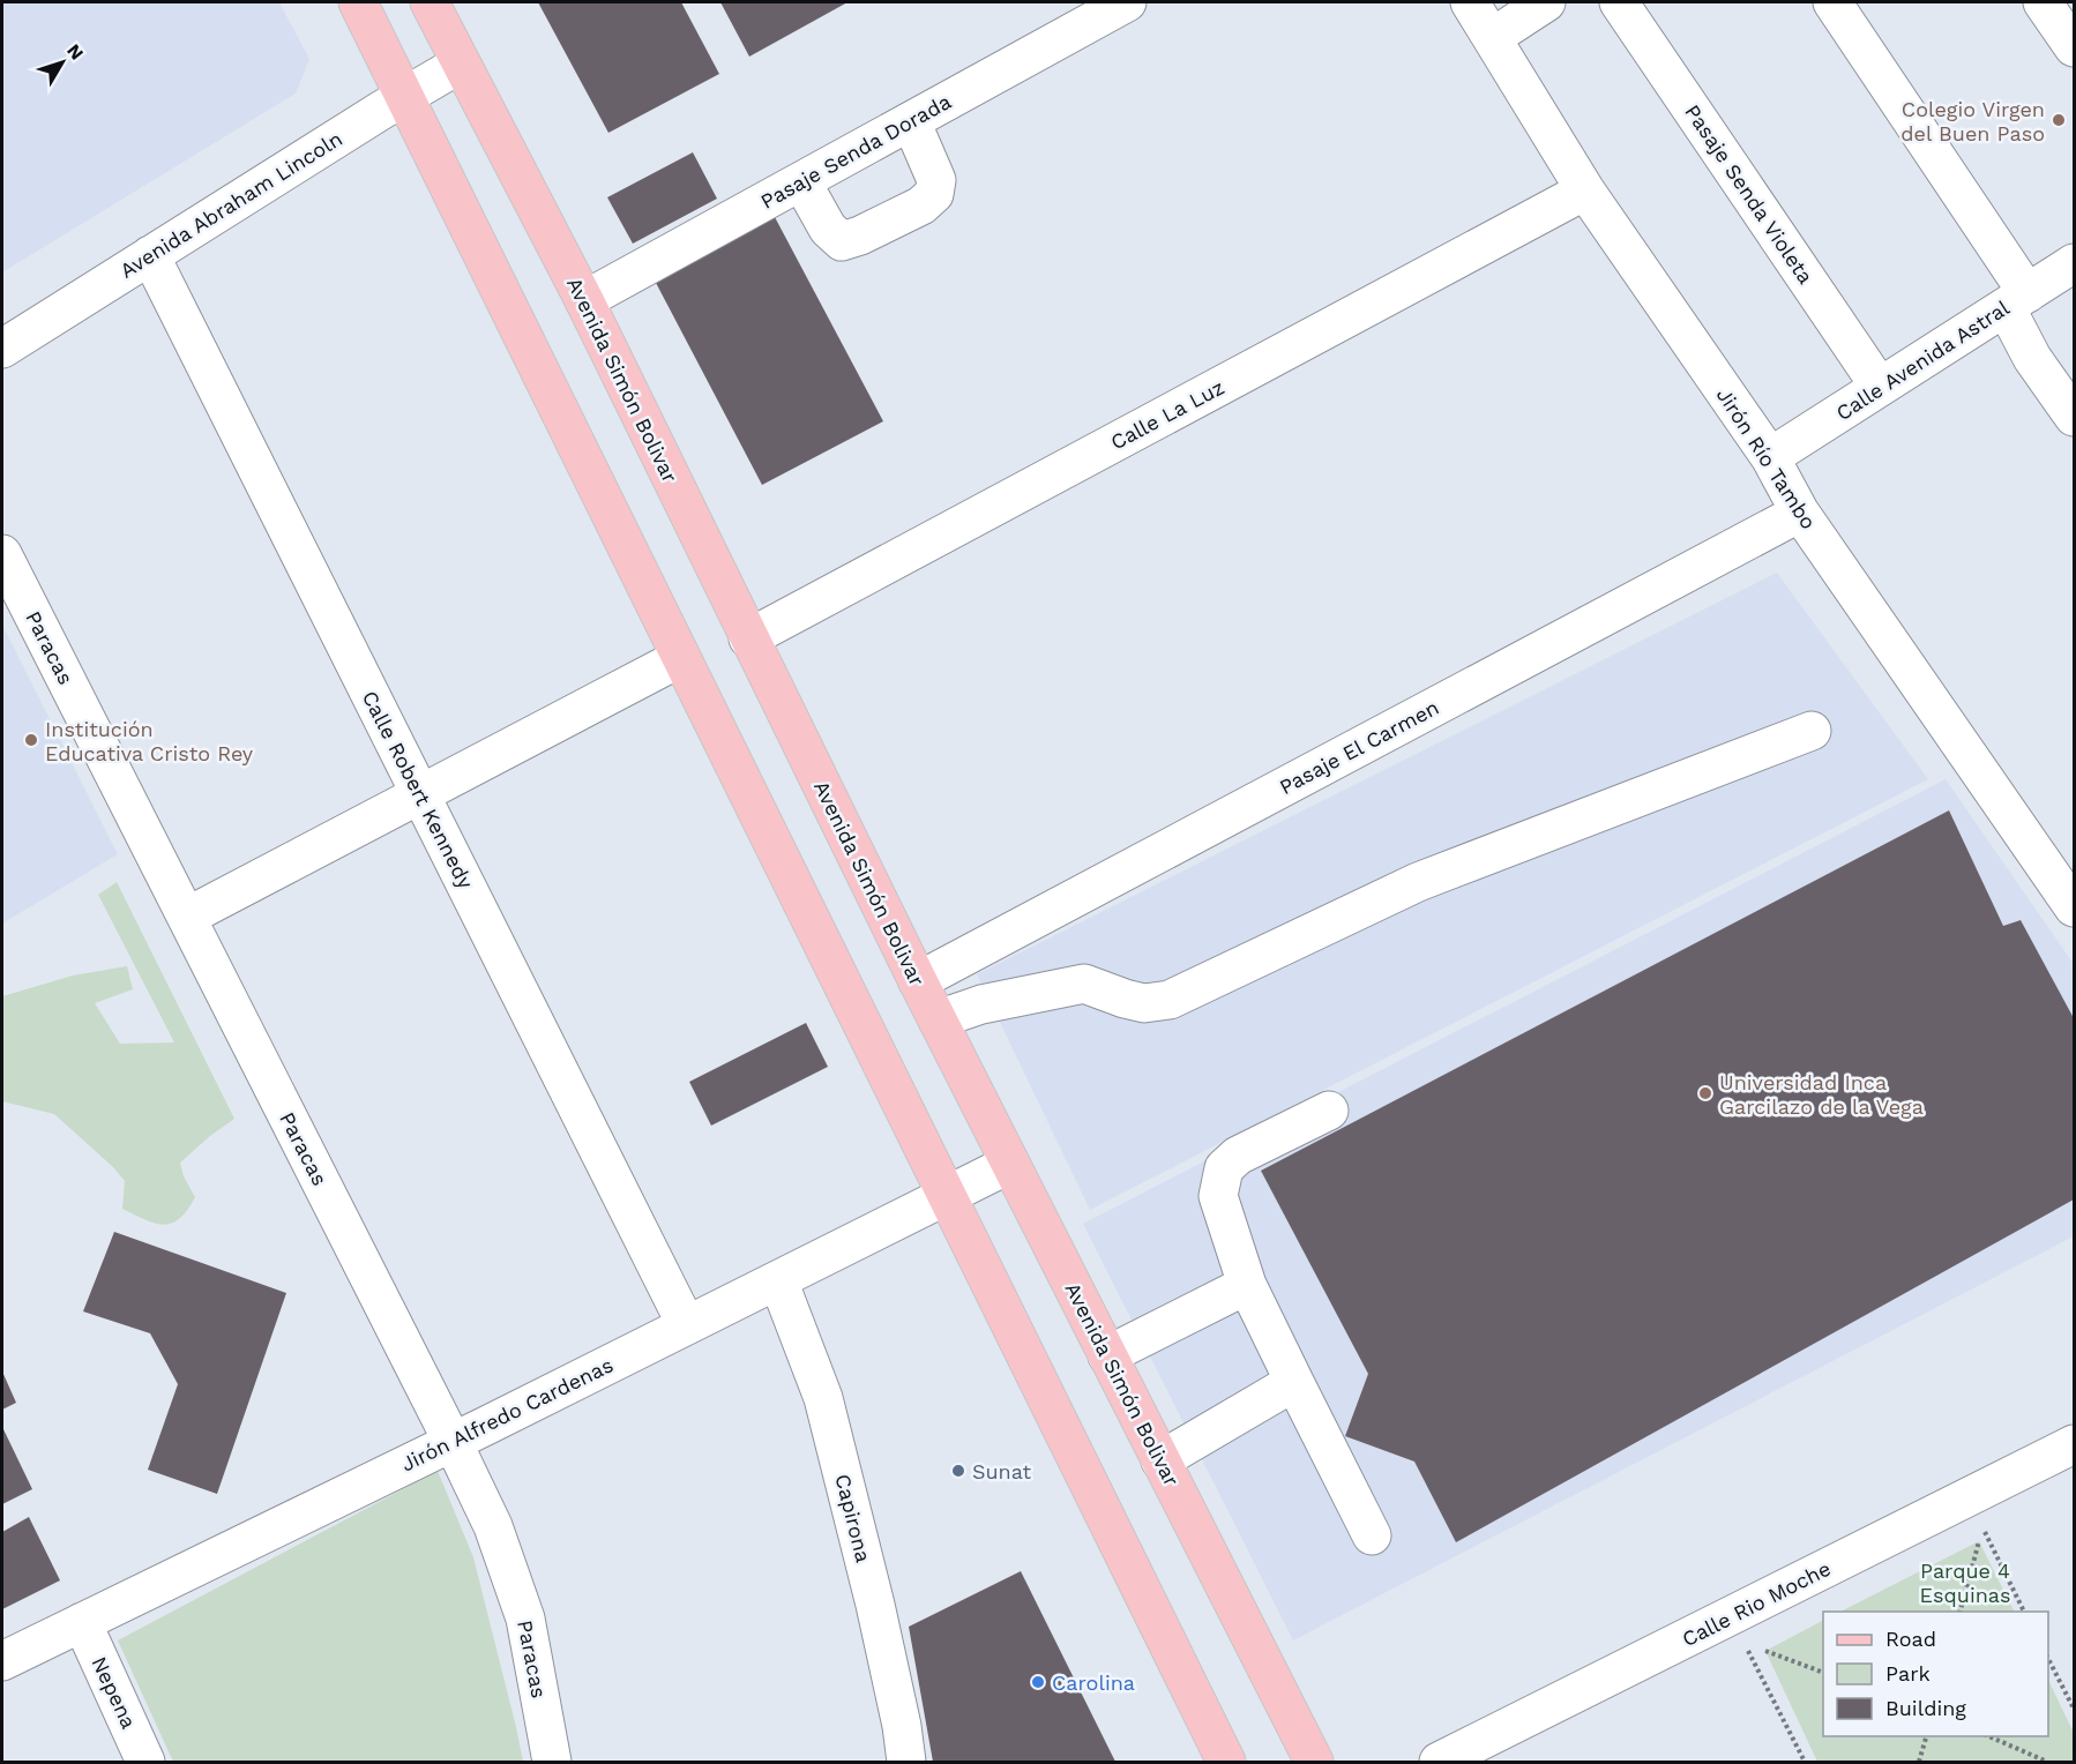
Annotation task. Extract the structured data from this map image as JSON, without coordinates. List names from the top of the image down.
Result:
{
  "streets": {
    "main road": ["Avenida Simón Bolivar"],
    "street": [
      "Pasaje Senda Dorada",
      "Pasaje Senda Violeta",
      "Avenida Abraham Lincoln",
      "Calle Avenida Astral",
      "Calle La Luz",
      "Jirón Río Tambo",
      "Paracas",
      "Pasaje El Carmen",
      "Calle Robert Kennedy",
      "Jirón Alfredo Cardenas",
      "Capirona",
      "Calle Rio Moche",
      "Nepena"
    ]
  },
  "crossings": [
    ["Pasaje Senda Dorada", "Avenida Simón Bolivar"],
    ["Pasaje Senda Violeta", "Calle Avenida Astral"],
    ["Avenida Abraham Lincoln", "Avenida Simón Bolivar"],
    ["Avenida Abraham Lincoln", "Calle Robert Kennedy"],
    ["Calle Avenida Astral", "Jirón Río Tambo"],
    ["Avenida Simón Bolivar", "Calle La Luz"],
    ["Avenida Simón Bolivar", "Pasaje El Carmen"],
    ["Avenida Simón Bolivar", "Jirón Alfredo Cardenas"],
    ["Calle La Luz", "Jirón Río Tambo"],
    ["Jirón Río Tambo", "Pasaje El Carmen"],
    ["Paracas", "Jirón Alfredo Cardenas"],
    ["Calle Robert Kennedy", "Jirón Alfredo Cardenas"],
    ["Jirón Alfredo Cardenas", "Capirona"],
    ["Jirón Alfredo Cardenas", "Nepena"]
  ],
  "parks": ["Parque 4 Esquinas"],
  "places": [
    "Colegio Virgen del Buen Paso",
    "Institución Educativa Cristo Rey",
    "Universidad Inca Garcilazo de la Vega",
    "Sunat",
    "Carolina"
  ],
  "legend": ["Road", "Park", "Building"],
  "north": "top right"
}
